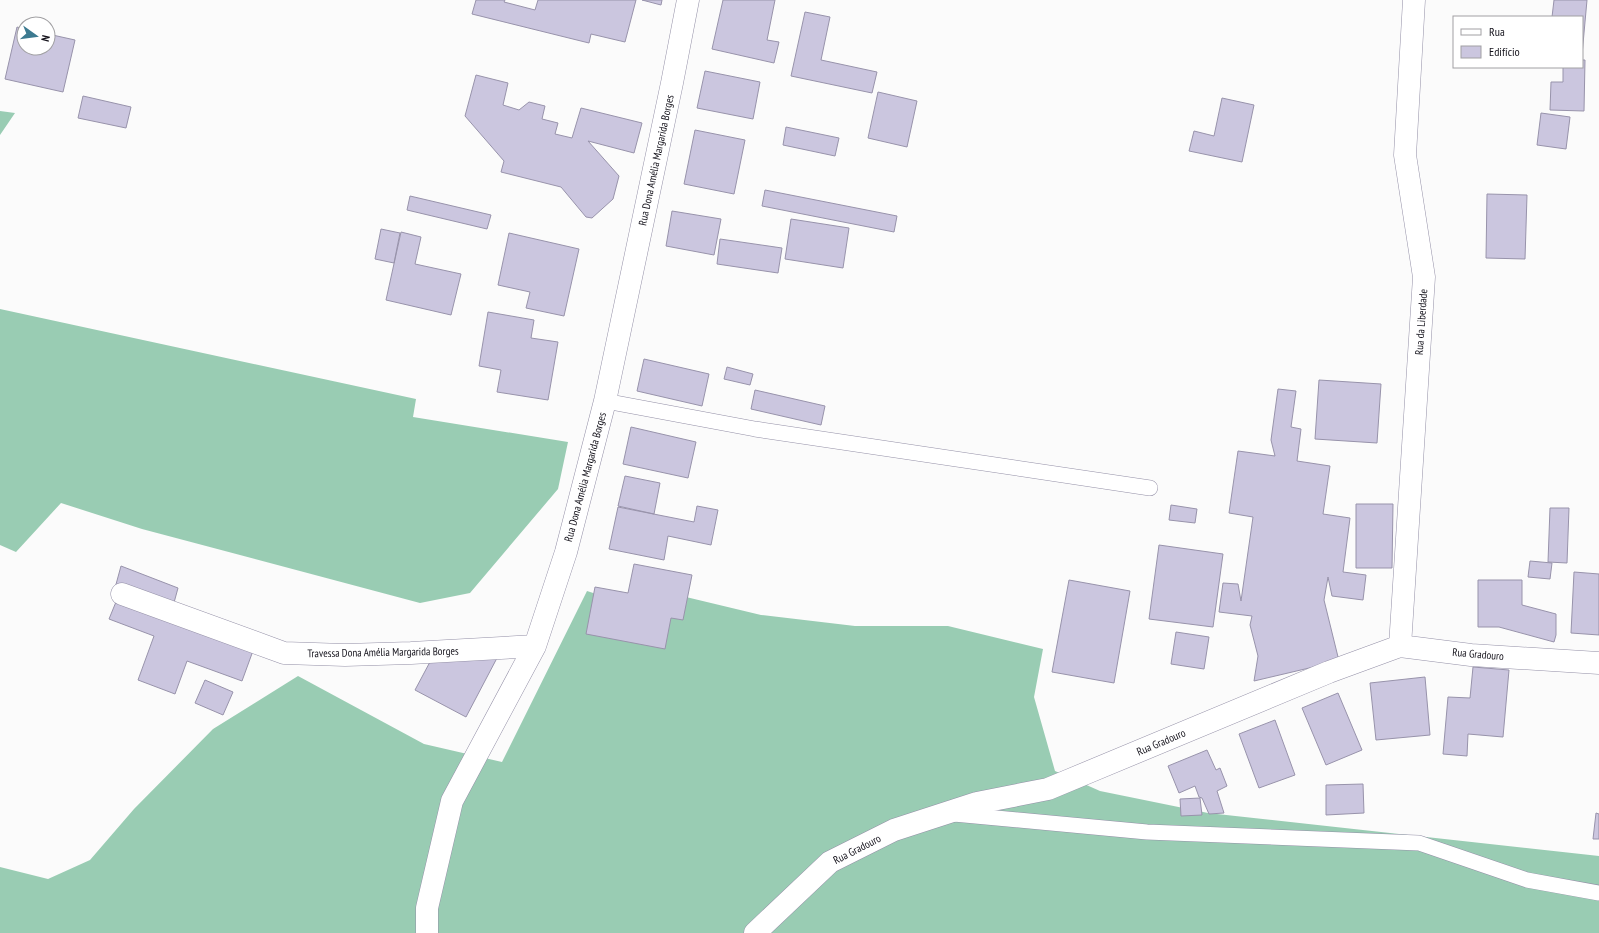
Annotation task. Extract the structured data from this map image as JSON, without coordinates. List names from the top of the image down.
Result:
{
  "streets": {
    "street": [
      "Rua Dona Amélia Margarida Borges",
      "Rua da Liberdade",
      "Travessa Dona Amélia Margarida Borges",
      "Rua Gradouro"
    ]
  },
  "crossings": [
    ["Rua Dona Amélia Margarida Borges", "Travessa Dona Amélia Margarida Borges"],
    ["Rua da Liberdade", "Rua Gradouro"]
  ],
  "legend": ["Rua", "Edifício"],
  "north": "right"
}
